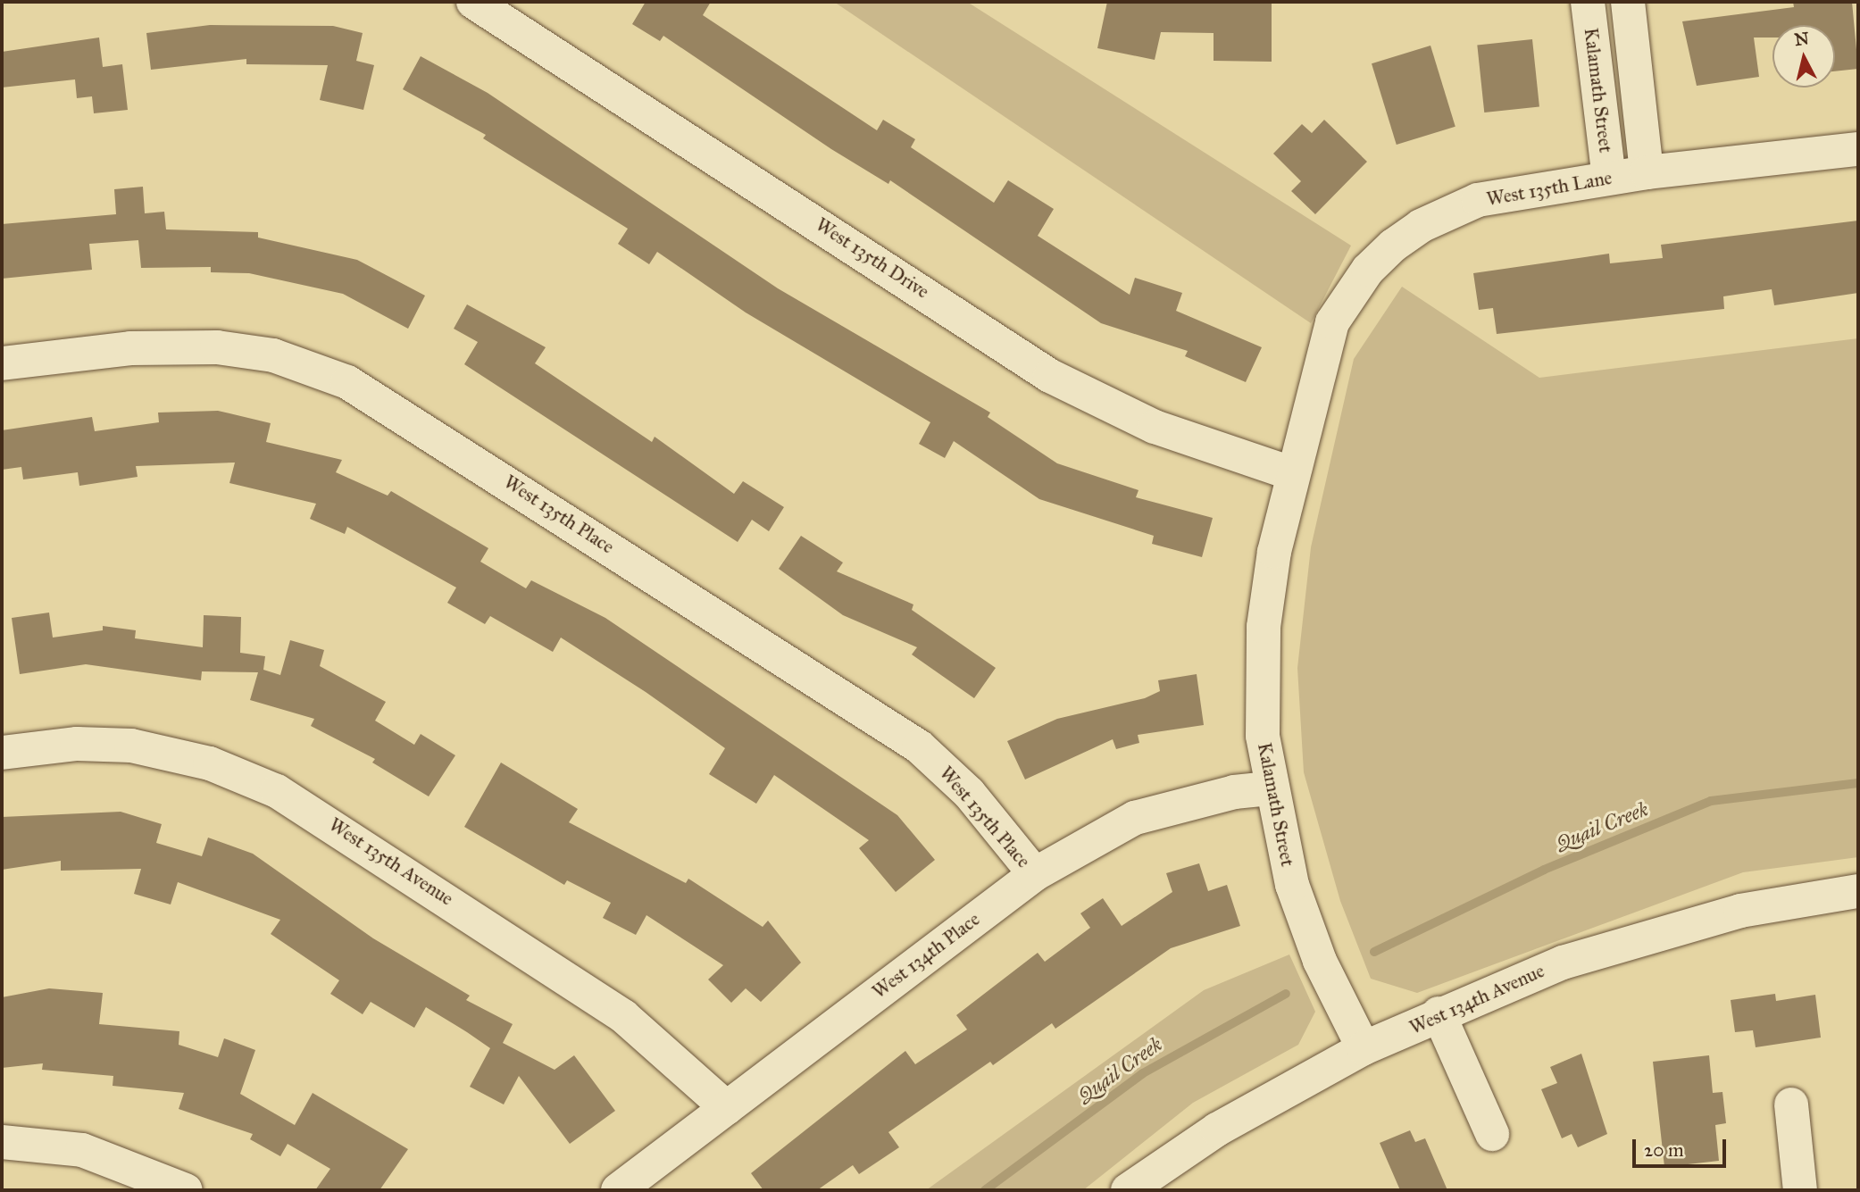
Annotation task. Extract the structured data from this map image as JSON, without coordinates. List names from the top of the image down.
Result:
{
  "streets": {
    "street": [
      "Kalamath Street",
      "West 135th Lane",
      "West 135th Drive",
      "West 135th Place",
      "West 135th Avenue",
      "West 134th Place",
      "West 134th Avenue"
    ]
  },
  "crossings": [
    ["Kalamath Street", "West 135th Lane"],
    ["Kalamath Street", "West 135th Drive"],
    ["Kalamath Street", "West 134th Place"],
    ["Kalamath Street", "West 134th Avenue"],
    ["West 135th Lane", "West 135th Drive"],
    ["West 135th Place", "West 134th Place"],
    ["West 135th Avenue", "West 134th Place"]
  ],
  "water": ["Quail Creek"],
  "scale_bar": "20 m",
  "north": "top"
}
